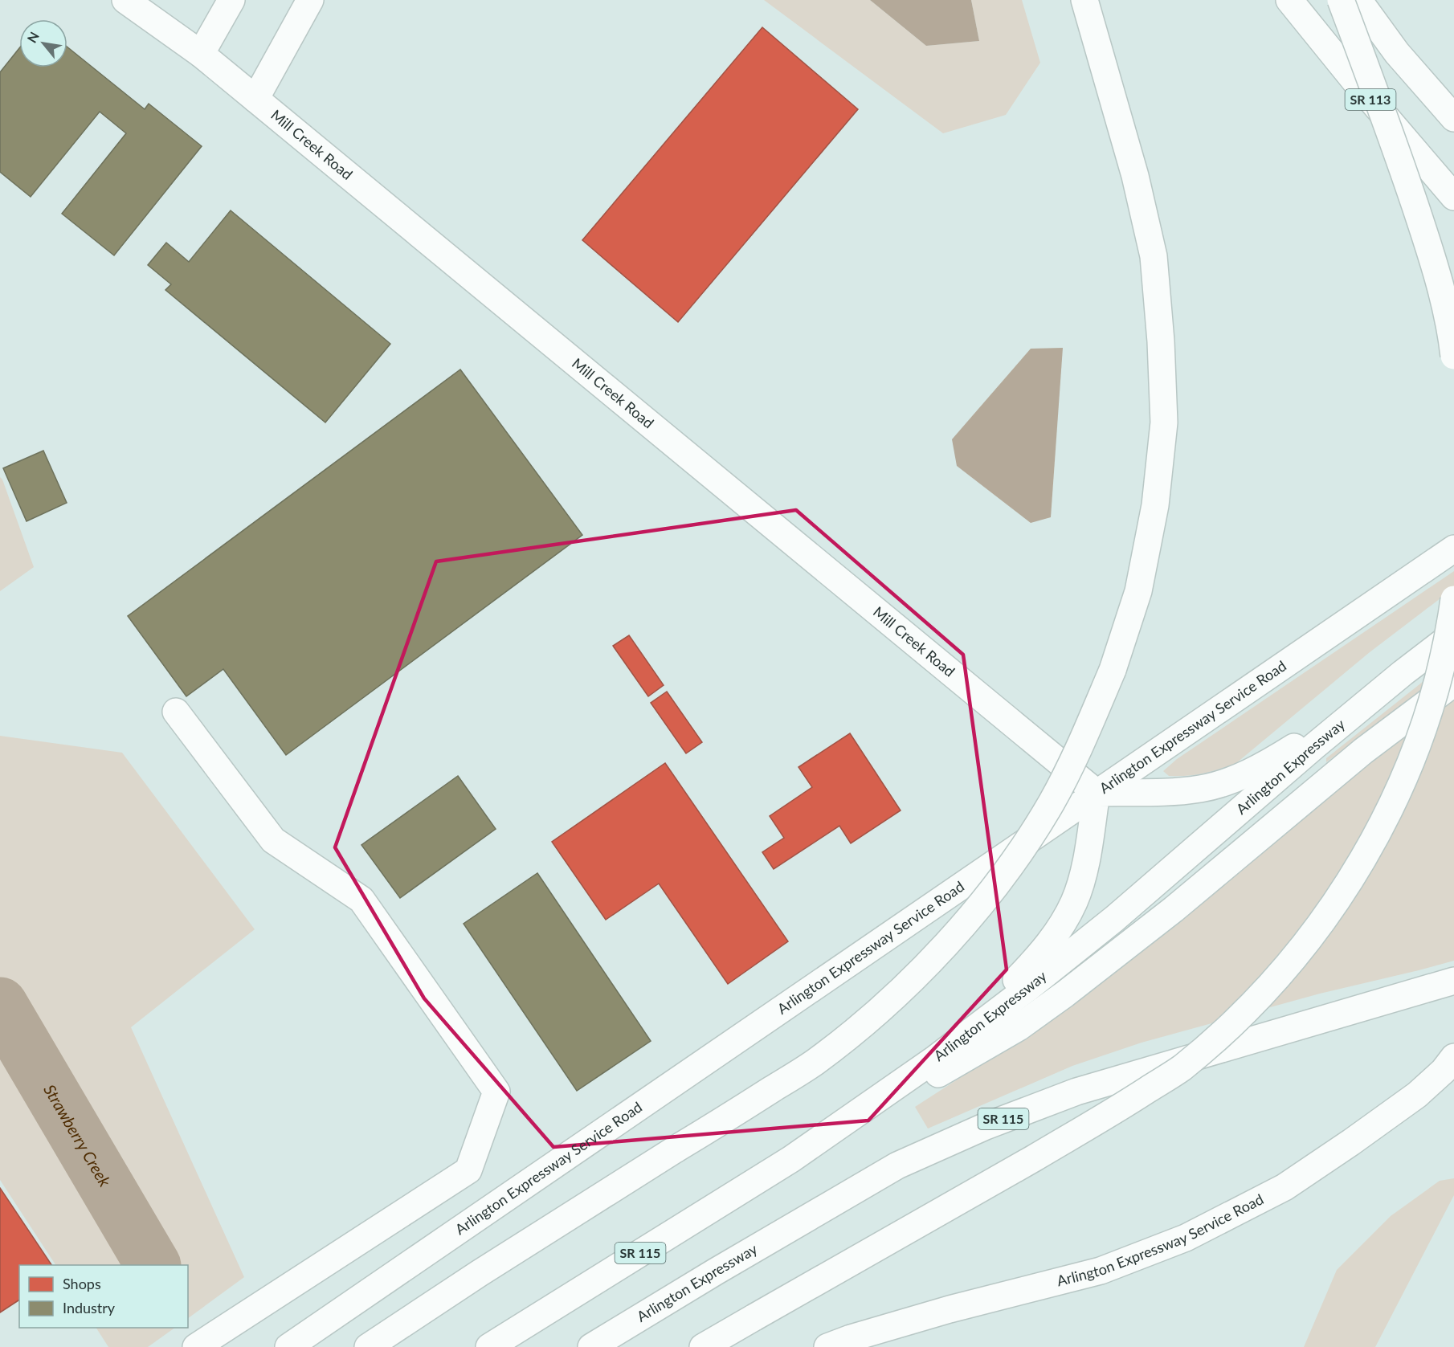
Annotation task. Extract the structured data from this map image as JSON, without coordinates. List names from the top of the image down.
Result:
{
  "streets": {
    "main road": [
      "SR 113",
      "Mill Creek Road",
      "Arlington Expressway Service Road",
      "Arlington Expressway",
      "SR 115"
    ]
  },
  "crossings": [
    ["Mill Creek Road", "Arlington Expressway Service Road"],
    ["Arlington Expressway", "SR 115"]
  ],
  "water": ["Strawberry Creek"],
  "legend": ["Shops", "Industry"],
  "north": "top left"
}
